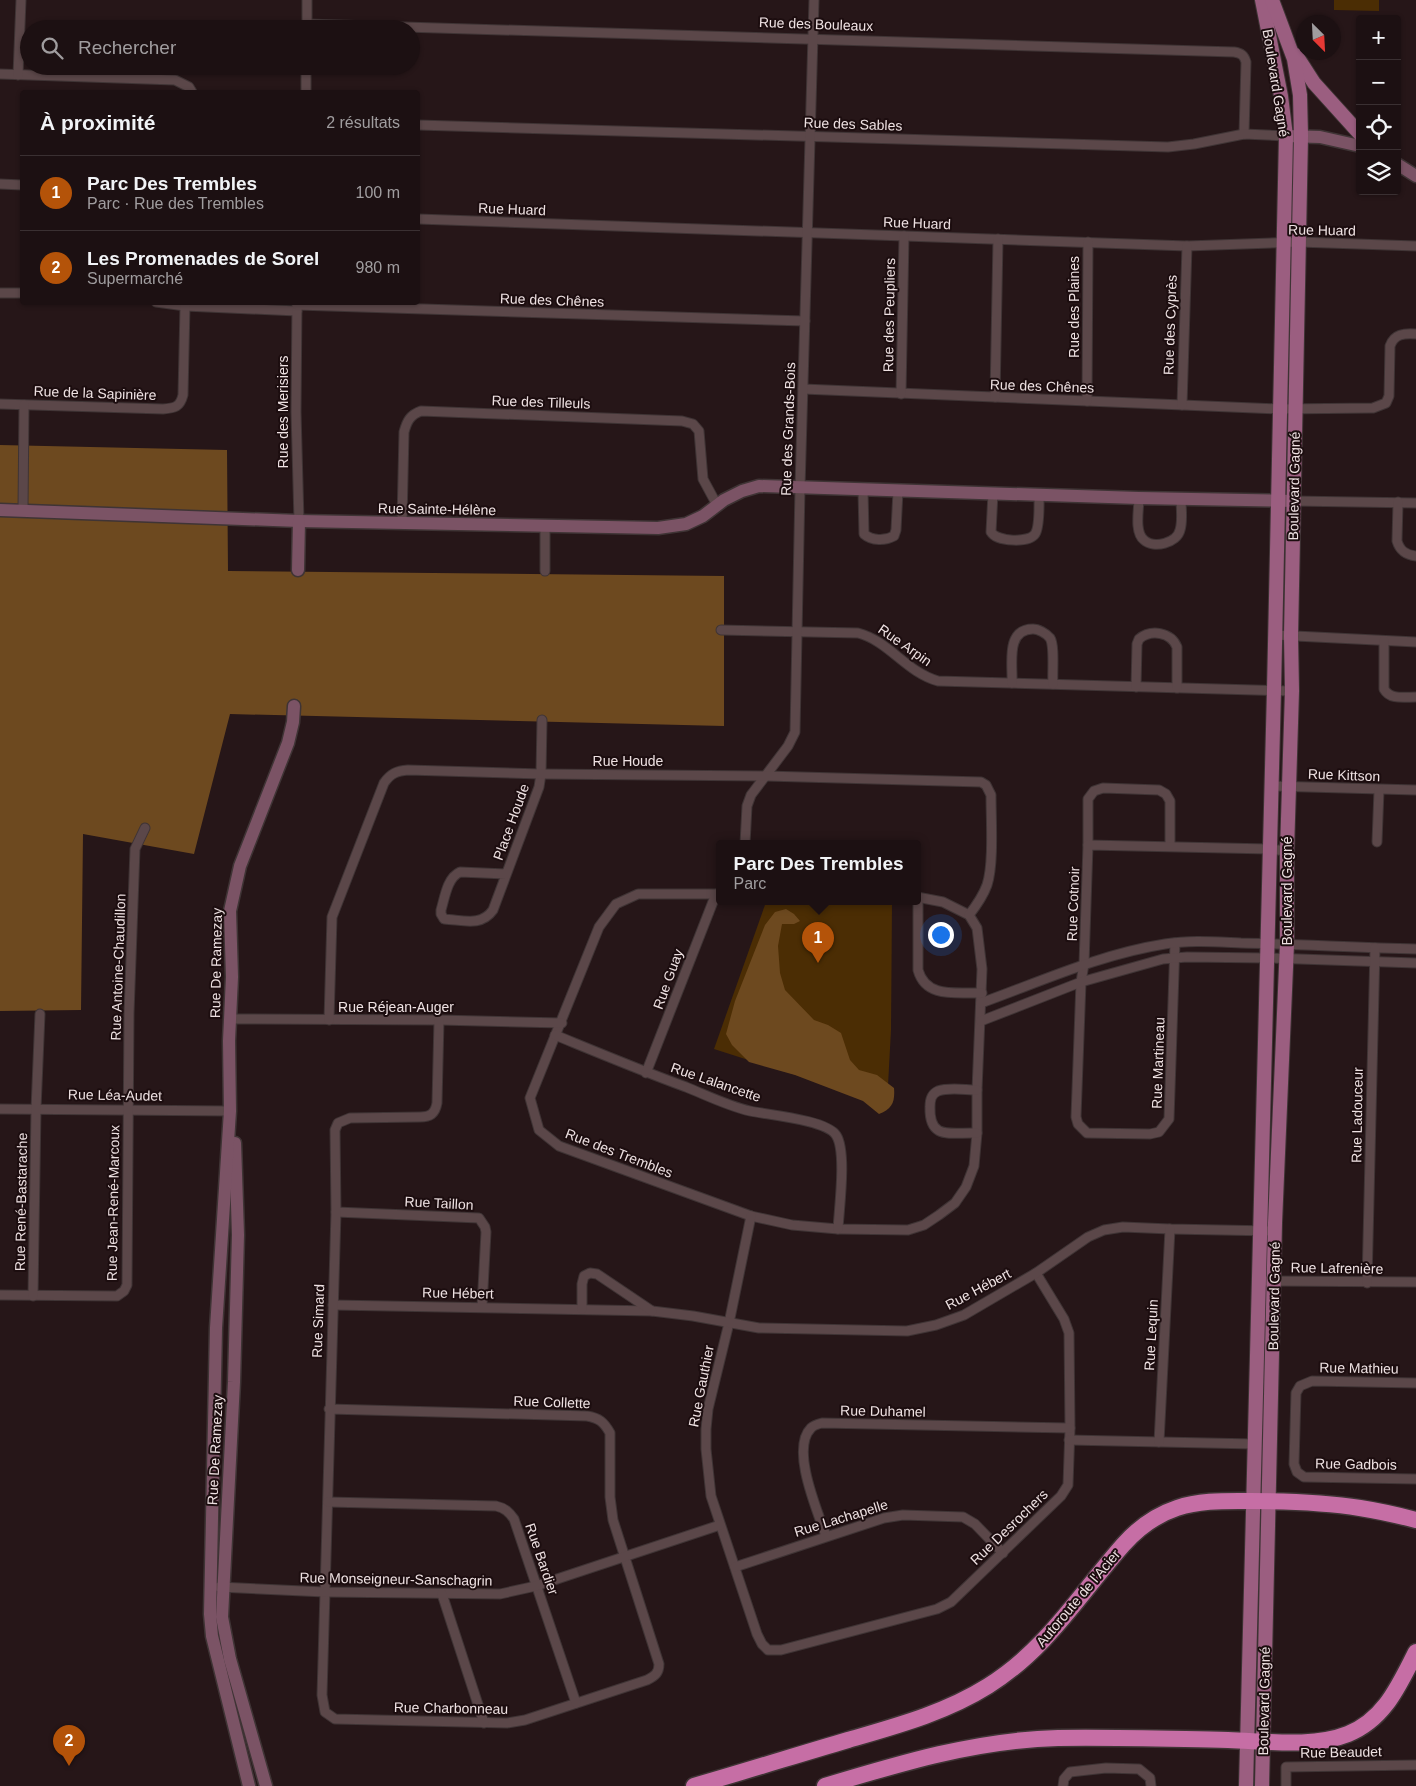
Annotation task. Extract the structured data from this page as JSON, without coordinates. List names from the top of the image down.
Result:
{
  "streets": {
    "highway": ["Autoroute de l'Acier"],
    "main road": ["Boulevard Gagné"],
    "street": [
      "Rue des Bouleaux",
      "Rue des Sables",
      "Rue Huard",
      "Rue des Chênes",
      "Rue des Plaines",
      "Rue des Peupliers",
      "Rue des Cyprès",
      "Rue de la Sapinière",
      "Rue des Tilleuls",
      "Rue des Merisiers",
      "Rue des Grands-Bois",
      "Rue Sainte-Hélène",
      "Rue Arpin",
      "Rue Houde",
      "Rue Kittson",
      "Place Houde",
      "Rue Cotnoir",
      "Rue De Ramezay",
      "Rue Antoine-Chaudillon",
      "Rue Guay",
      "Rue Réjean-Auger",
      "Rue Martineau",
      "Rue Lalancette",
      "Rue Léa-Audet",
      "Rue Ladouceur",
      "Rue des Trembles",
      "Rue René-Bastarache",
      "Rue Jean-René-Marcoux",
      "Rue Taillon",
      "Rue Lafrenière",
      "Rue Hébert",
      "Rue Simard",
      "Rue Lequin",
      "Rue Mathieu",
      "Rue Gauthier",
      "Rue Collette",
      "Rue Duhamel",
      "Rue Gadbois",
      "Rue Lachapelle",
      "Rue Desrochers",
      "Rue Bardier",
      "Rue Monseigneur-Sanschagrin",
      "Rue Charbonneau",
      "Rue Beaudet"
    ]
  },
  "crossings": [
    ["Rue des Bouleaux", "Rue des Sables"],
    ["Rue des Bouleaux", "Rue des Grands-Bois"],
    ["Boulevard Gagné", "Rue des Sables"],
    ["Boulevard Gagné", "Rue Huard"],
    ["Boulevard Gagné", "Rue des Chênes"],
    ["Boulevard Gagné", "Rue Sainte-Hélène"],
    ["Boulevard Gagné", "Rue Arpin"],
    ["Boulevard Gagné", "Rue Kittson"],
    ["Boulevard Gagné", "Rue Lafrenière"],
    ["Boulevard Gagné", "Rue Hébert"],
    ["Boulevard Gagné", "Autoroute de l'Acier"],
    ["Rue des Sables", "Rue des Grands-Bois"],
    ["Rue Huard", "Rue des Plaines"],
    ["Rue Huard", "Rue des Peupliers"],
    ["Rue Huard", "Rue des Cyprès"],
    ["Rue Huard", "Rue des Grands-Bois"],
    ["Rue des Chênes", "Rue des Plaines"],
    ["Rue des Chênes", "Rue des Peupliers"],
    ["Rue des Chênes", "Rue des Cyprès"],
    ["Rue des Chênes", "Rue de la Sapinière"],
    ["Rue des Chênes", "Rue des Merisiers"],
    ["Rue des Chênes", "Rue des Grands-Bois"],
    ["Rue des Tilleuls", "Rue Sainte-Hélène"],
    ["Rue des Merisiers", "Rue Sainte-Hélène"],
    ["Rue des Grands-Bois", "Rue Sainte-Hélène"],
    ["Rue des Grands-Bois", "Rue Arpin"],
    ["Rue des Grands-Bois", "Rue Houde"],
    ["Rue Houde", "Place Houde"],
    ["Rue Houde", "Rue Réjean-Auger"],
    ["Rue Houde", "Rue des Trembles"],
    ["Rue Cotnoir", "Rue Martineau"],
    ["Rue De Ramezay", "Rue Réjean-Auger"],
    ["Rue De Ramezay", "Rue Léa-Audet"],
    ["Rue De Ramezay", "Rue Monseigneur-Sanschagrin"],
    ["Rue Antoine-Chaudillon", "Rue Léa-Audet"],
    ["Rue Antoine-Chaudillon", "Rue Jean-René-Marcoux"],
    ["Rue Guay", "Rue Lalancette"],
    ["Rue Réjean-Auger", "Rue des Trembles"],
    ["Rue Réjean-Auger", "Rue Simard"],
    ["Rue Lalancette", "Rue des Trembles"],
    ["Rue Léa-Audet", "Rue René-Bastarache"],
    ["Rue Léa-Audet", "Rue Jean-René-Marcoux"],
    ["Rue Ladouceur", "Rue Lafrenière"],
    ["Rue des Trembles", "Rue Gauthier"],
    ["Rue René-Bastarache", "Rue Jean-René-Marcoux"],
    ["Rue Taillon", "Rue Hébert"],
    ["Rue Taillon", "Rue Simard"],
    ["Rue Hébert", "Rue Simard"],
    ["Rue Hébert", "Rue Lequin"],
    ["Rue Hébert", "Rue Gauthier"],
    ["Rue Hébert", "Rue Desrochers"],
    ["Rue Simard", "Rue Collette"],
    ["Rue Simard", "Rue Bardier"],
    ["Rue Simard", "Rue Monseigneur-Sanschagrin"],
    ["Rue Simard", "Rue Charbonneau"],
    ["Rue Mathieu", "Rue Gadbois"],
    ["Rue Gauthier", "Rue Lachapelle"],
    ["Rue Gauthier", "Rue Desrochers"],
    ["Rue Gauthier", "Rue Monseigneur-Sanschagrin"],
    ["Rue Collette", "Rue Monseigneur-Sanschagrin"],
    ["Rue Collette", "Rue Charbonneau"],
    ["Rue Duhamel", "Rue Lachapelle"],
    ["Rue Duhamel", "Rue Desrochers"],
    ["Rue Lachapelle", "Rue Desrochers"],
    ["Rue Bardier", "Rue Monseigneur-Sanschagrin"],
    ["Rue Bardier", "Rue Charbonneau"]
  ],
  "north": "bottom right",
  "page": {
    "map_buttons": ["+", "−"],
    "search": "Rechercher",
    "heading": ["À proximité", "2 résultats"],
    "list": [
      {
        "mark": "1",
        "name": "Parc Des Trembles",
        "note": "Parc · Rue des Trembles",
        "value": "100 m"
      },
      {
        "mark": "2",
        "name": "Les Promenades de Sorel",
        "note": "Supermarché",
        "value": "980 m"
      }
    ],
    "popup": ["Parc Des Trembles", "Parc"],
    "pins": ["1", "2"]
  }
}
